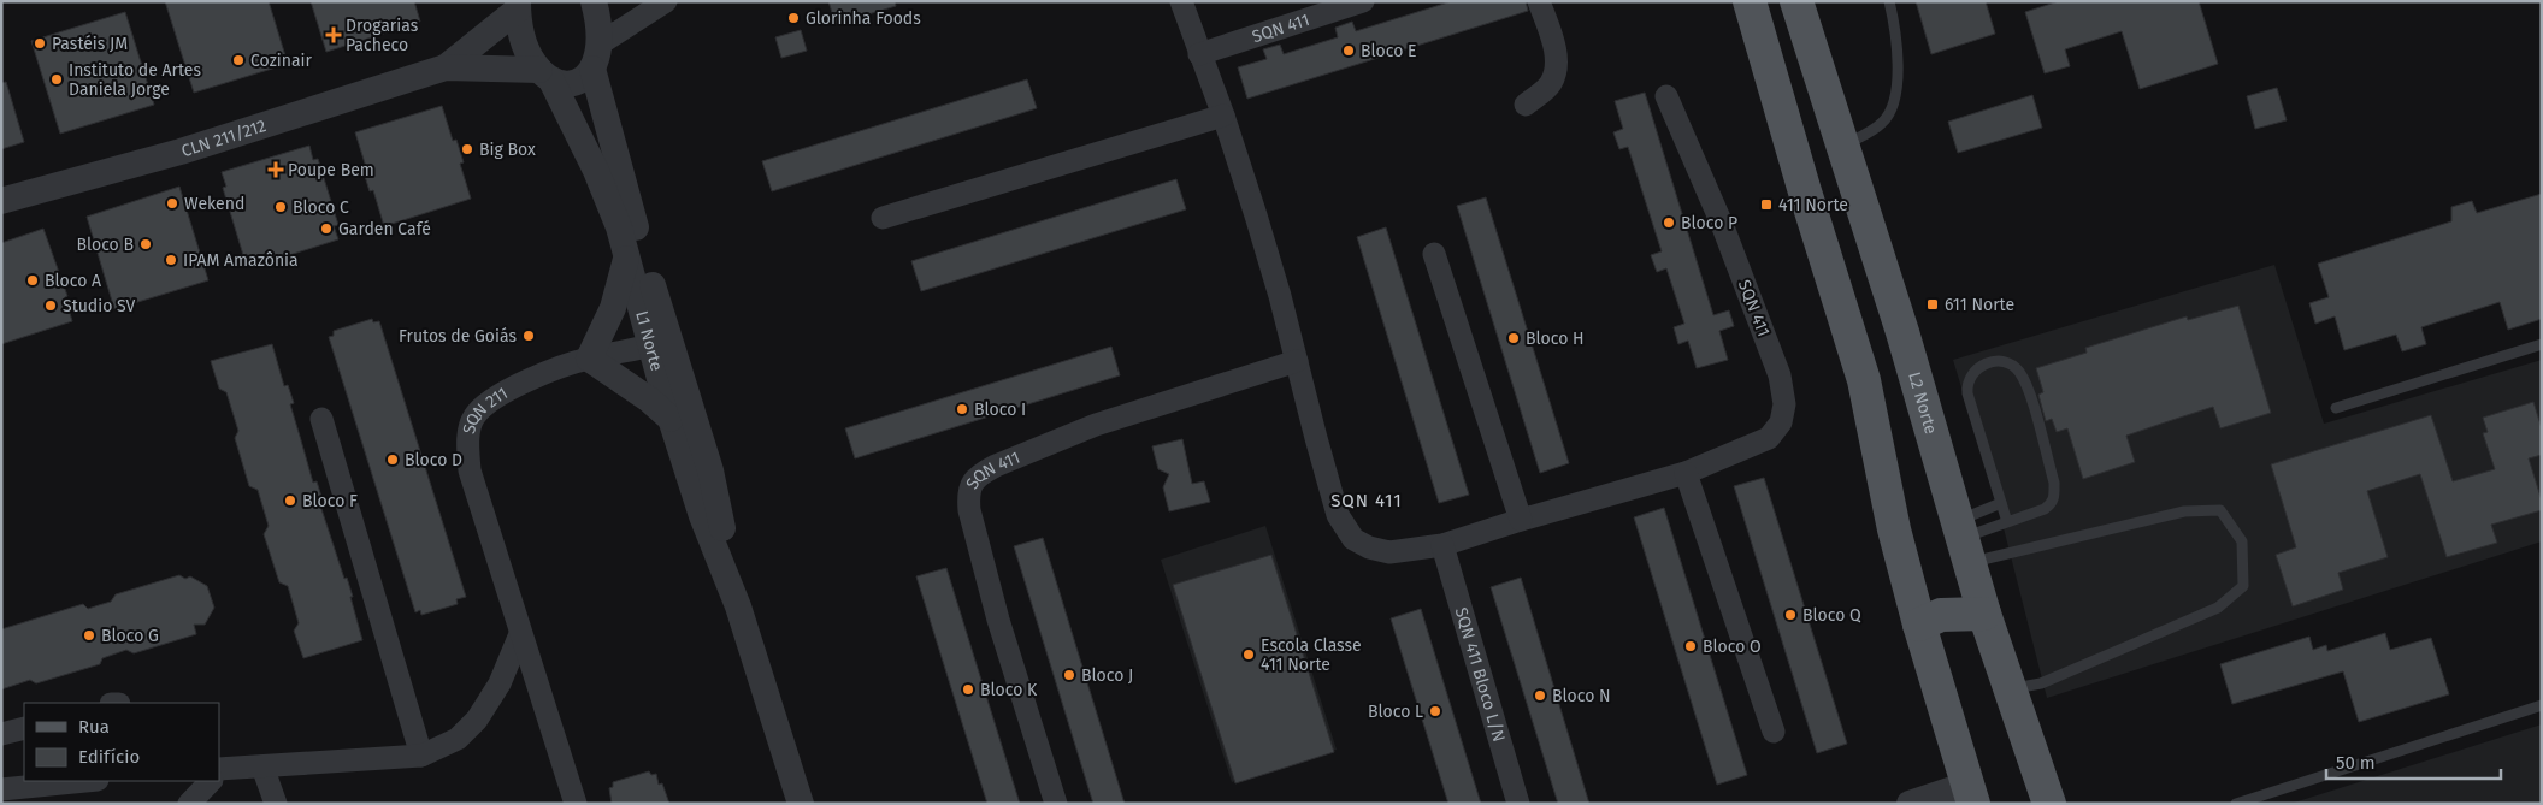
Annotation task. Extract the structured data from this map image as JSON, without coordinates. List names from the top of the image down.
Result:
{
  "streets": {
    "main road": ["L2 Norte"],
    "street": [
      "SQN 411",
      "CLN 211/212",
      "L1 Norte",
      "SQN 211",
      "SQN 411 Bloco L/N"
    ]
  },
  "crossings": [
    ["SQN 411", "SQN 411 Bloco L/N"],
    ["CLN 211/212", "L1 Norte"],
    ["L1 Norte", "SQN 211"]
  ],
  "districts": ["SQN 411"],
  "places": {
    "other": [
      "Glorinha Foods",
      "Pastéis JM",
      "Bloco E",
      "Cozinair",
      "Instituto de Artes Daniela Jorge",
      "Big Box",
      "Wekend",
      "Bloco C",
      "Bloco P",
      "Garden Café",
      "Bloco B",
      "IPAM Amazônia",
      "Bloco A",
      "Studio SV",
      "Frutos de Goiás",
      "Bloco H",
      "Bloco I",
      "Bloco D",
      "Bloco F",
      "Bloco Q",
      "Bloco G",
      "Bloco O",
      "Escola Classe 411 Norte",
      "Bloco J",
      "Bloco K",
      "Bloco N",
      "Bloco L"
    ],
    "health": ["Drogarias Pacheco", "Poupe Bem"],
    "transit": ["411 Norte", "611 Norte"]
  },
  "legend": ["Rua", "Edifício"],
  "scale_bar": "50 m"
}
